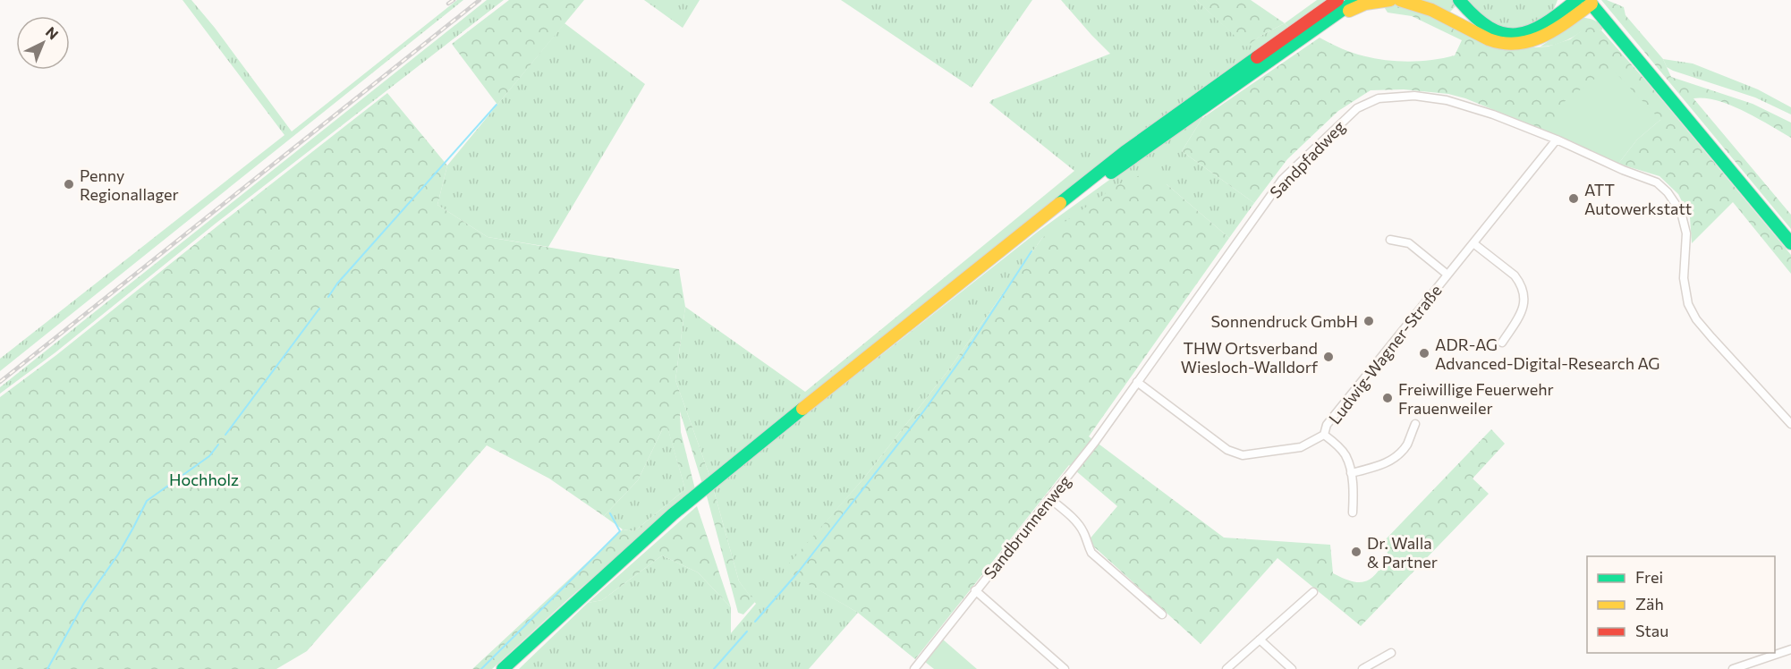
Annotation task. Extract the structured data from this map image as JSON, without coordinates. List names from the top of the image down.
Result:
{
  "streets": {
    "street": ["Sandpfadweg", "Ludwig-Wagner-Straße", "Sandbrunnenweg"]
  },
  "crossings": [
    ["Sandpfadweg", "Ludwig-Wagner-Straße"],
    ["Sandpfadweg", "Sandbrunnenweg"],
    ["Ludwig-Wagner-Straße", "Sandbrunnenweg"]
  ],
  "parks": ["Hochholz"],
  "places": [
    "Penny Regionallager",
    "ATT Autowerkstatt",
    "Sonnendruck GmbH",
    "ADR-AG Advanced-Digital-Research AG",
    "THW Ortsverband Wiesloch-Walldorf",
    "Freiwillige Feuerwehr Frauenweiler",
    "Dr. Walla & Partner"
  ],
  "legend": ["Frei", "Zäh", "Stau"],
  "north": "top right"
}
